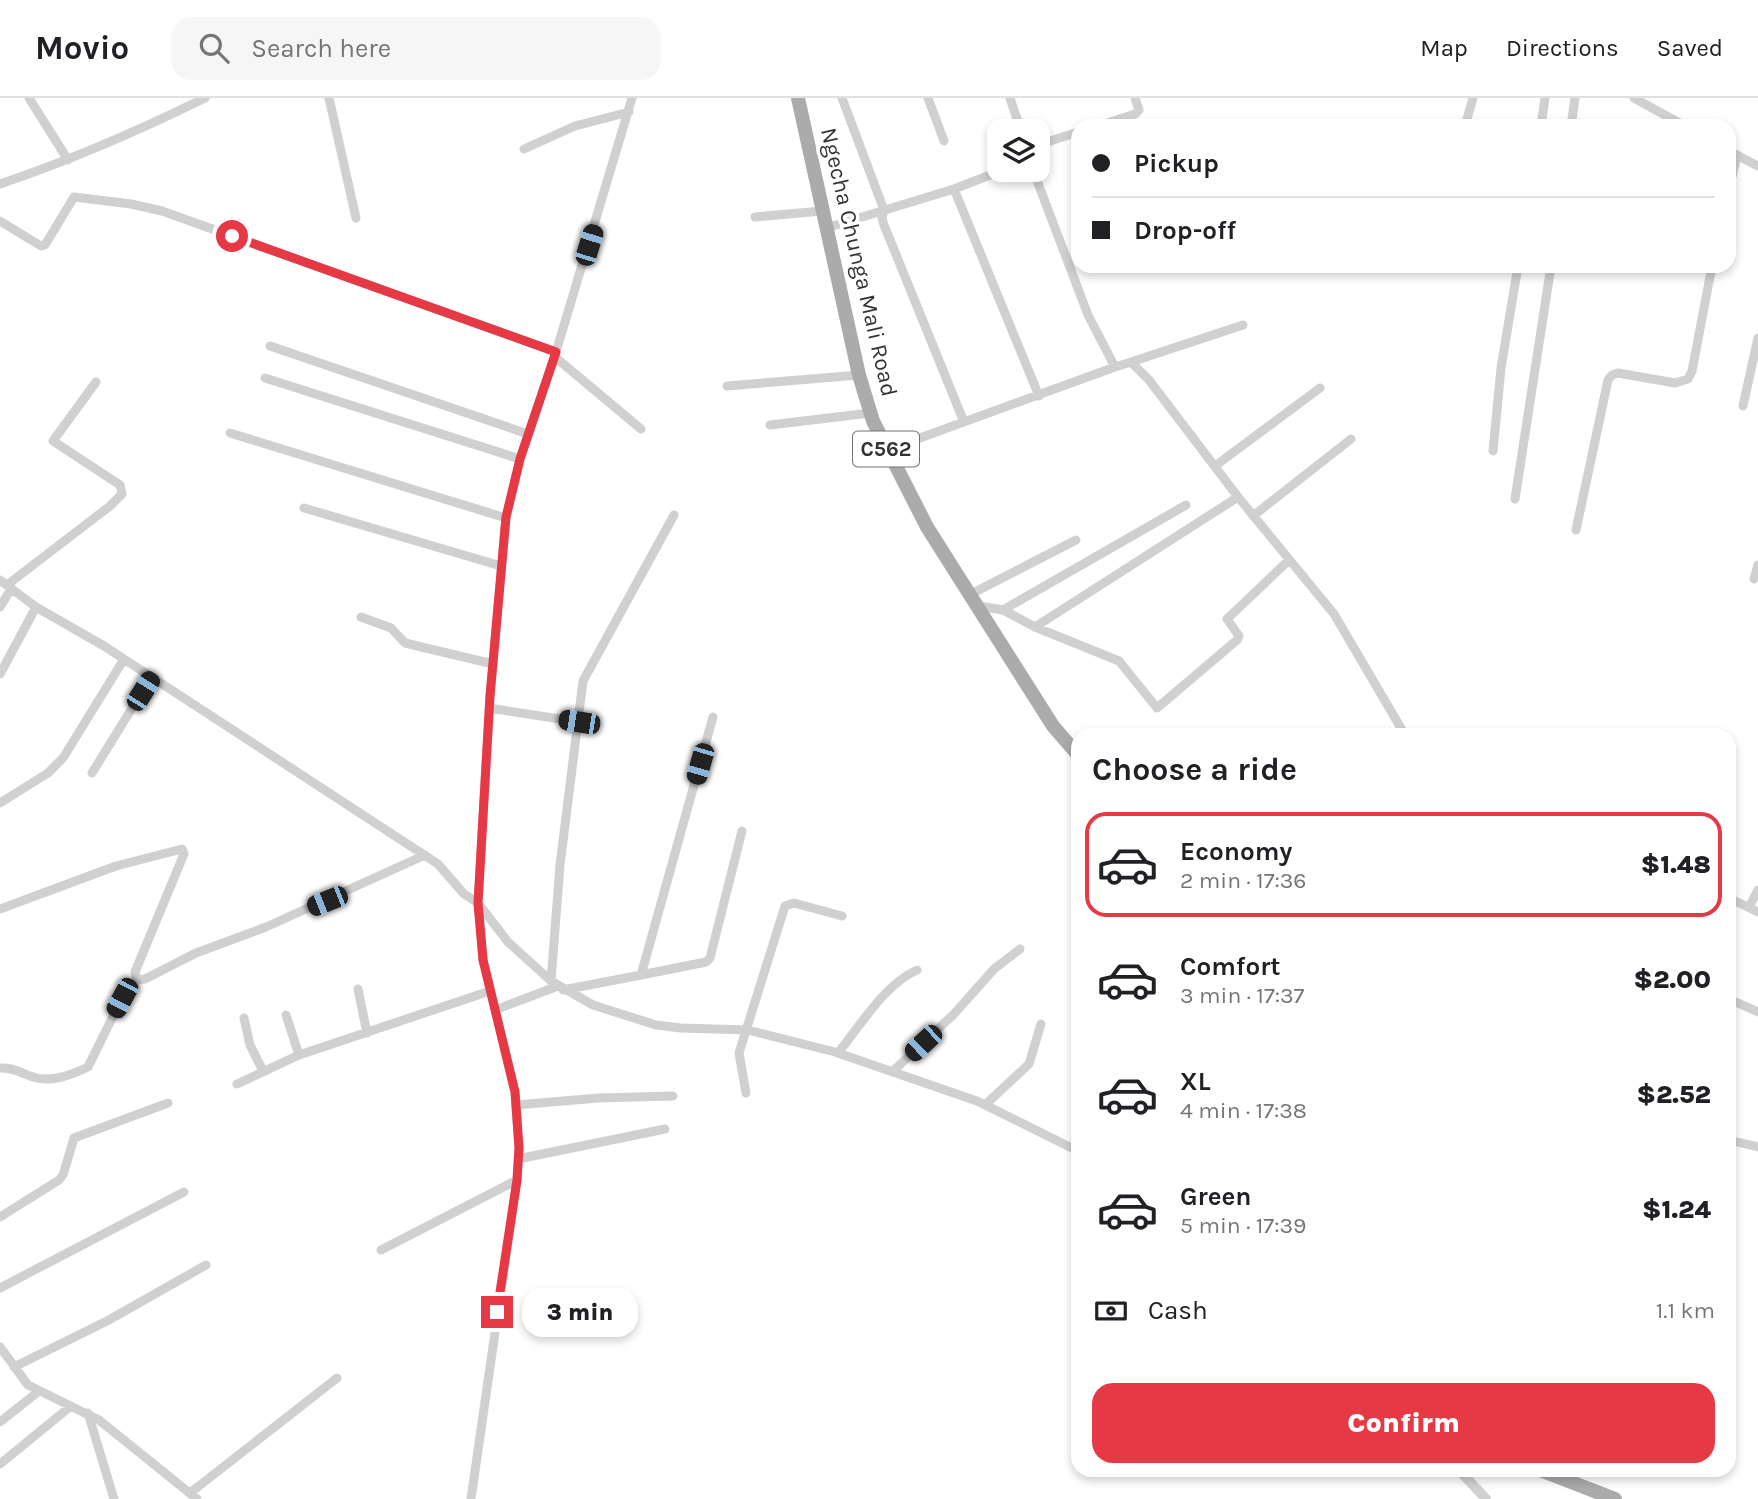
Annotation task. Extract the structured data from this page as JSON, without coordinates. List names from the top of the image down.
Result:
{
  "streets": {
    "main road": ["Ngecha Chunga Mali Road", "C562"]
  },
  "page": {
    "header": "Movio",
    "search": "Search here",
    "nav": ["Map", "Directions", "Saved"],
    "banner": ["Pickup", "Drop-off"],
    "heading": "Choose a ride",
    "list": [
      {
        "name": "Economy",
        "note": "2 min · 17:36",
        "value": "$1.48"
      },
      {
        "name": "Comfort",
        "note": "3 min · 17:37",
        "value": "$2.00"
      },
      {
        "name": "XL",
        "note": "4 min · 17:38",
        "value": "$2.52"
      },
      {
        "name": "Green",
        "note": "5 min · 17:39",
        "value": "$1.24"
      }
    ],
    "pay": ["Cash", "1.1 km"],
    "bubble": "3 min",
    "buttons": "Confirm"
  }
}
